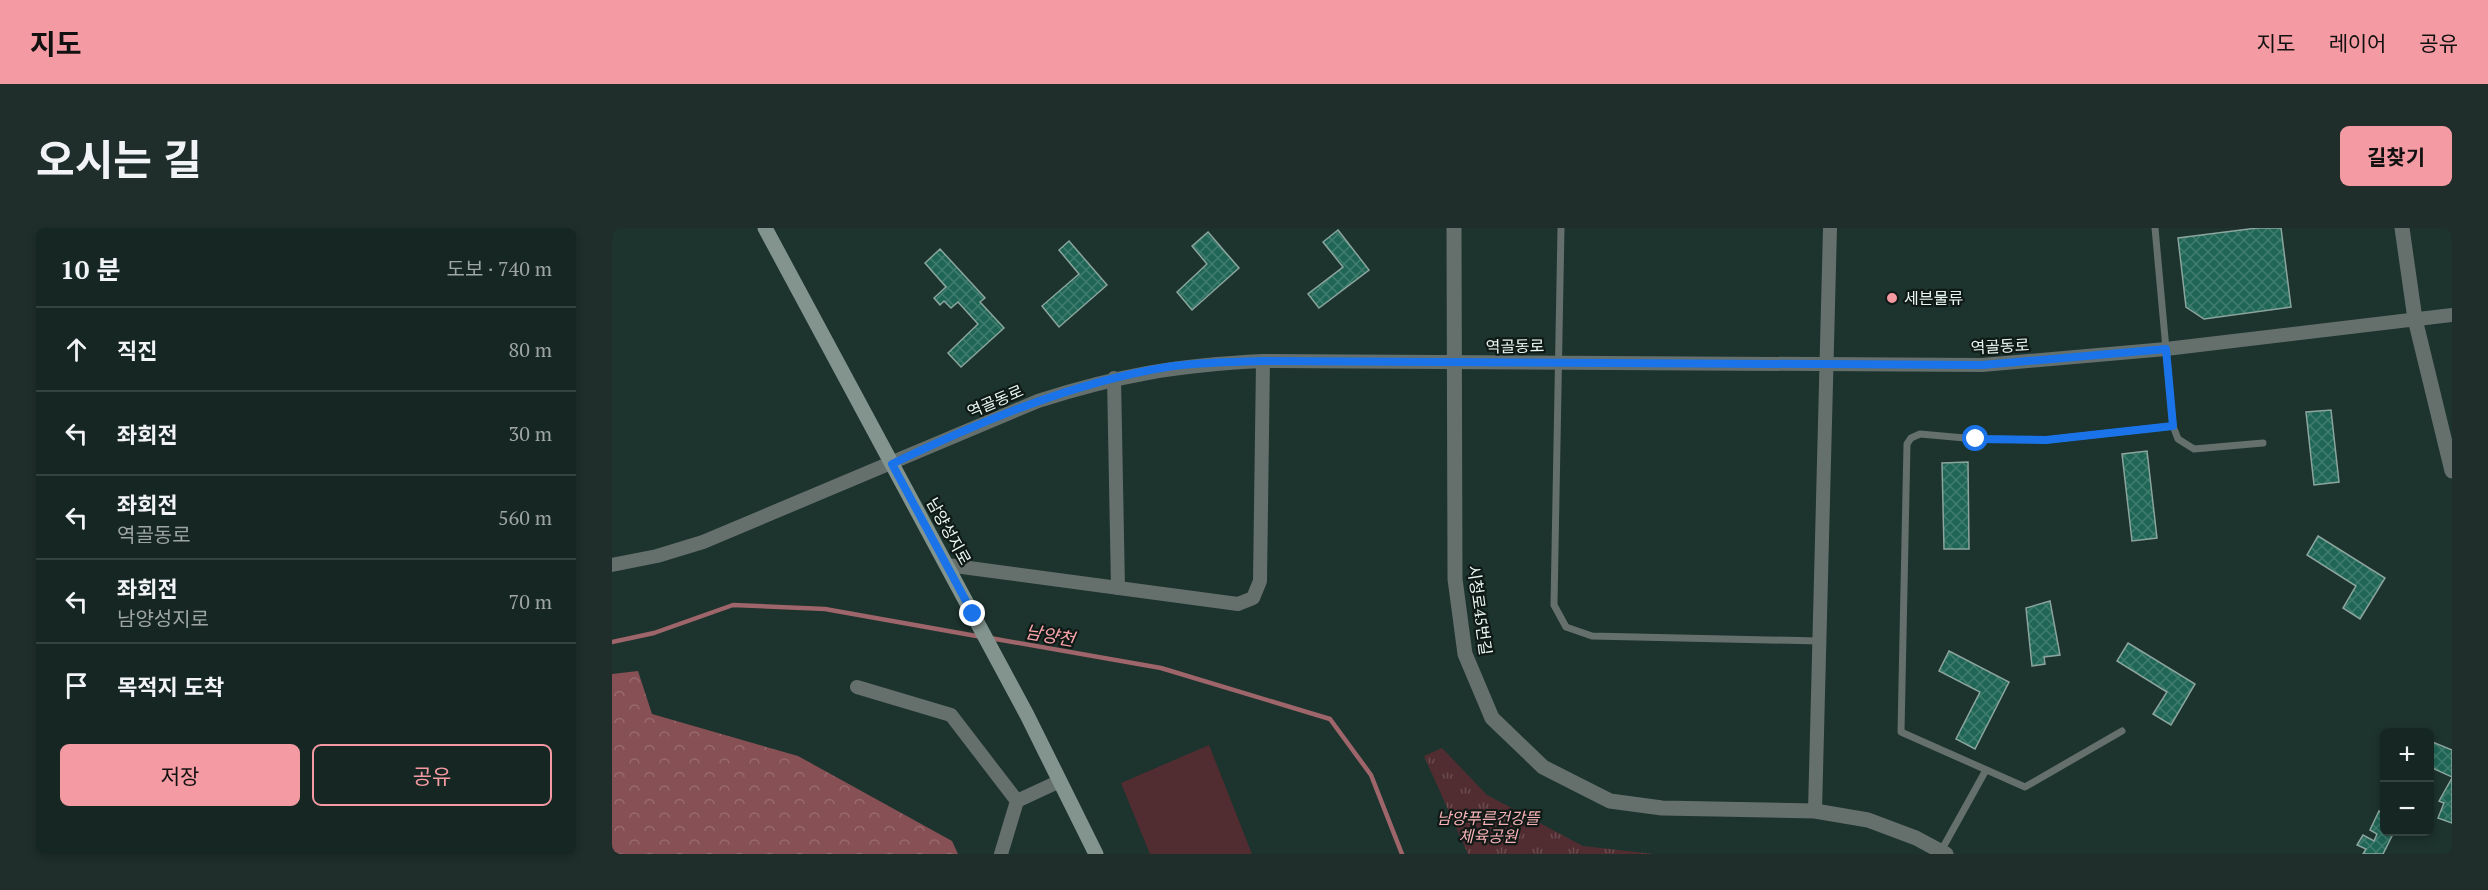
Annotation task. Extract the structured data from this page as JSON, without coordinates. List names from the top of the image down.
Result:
{
  "streets": {
    "main road": ["남양성지로"],
    "street": ["역골동로", "시청로45번길"]
  },
  "crossings": [
    ["역골동로", "남양성지로"],
    ["역골동로", "시청로45번길"]
  ],
  "water": ["남양천"],
  "parks": ["남양푸른건강뜰 체육공원"],
  "places": ["세븐물류"],
  "page": {
    "header": "지도",
    "nav": ["지도", "레이어", "공유"],
    "title": "오시는 길",
    "buttons": [
      "길찾기",
      ["저장", "공유"]
    ],
    "heading": ["10 분", "도보 · 740 m"],
    "list": [
      ["직진", "80 m"],
      ["좌회전", "30 m"],
      ["좌회전", "역골동로", "560 m"],
      ["좌회전", "남양성지로", "70 m"],
      "목적지 도착"
    ],
    "map_buttons": ["+", "−"]
  }
}
